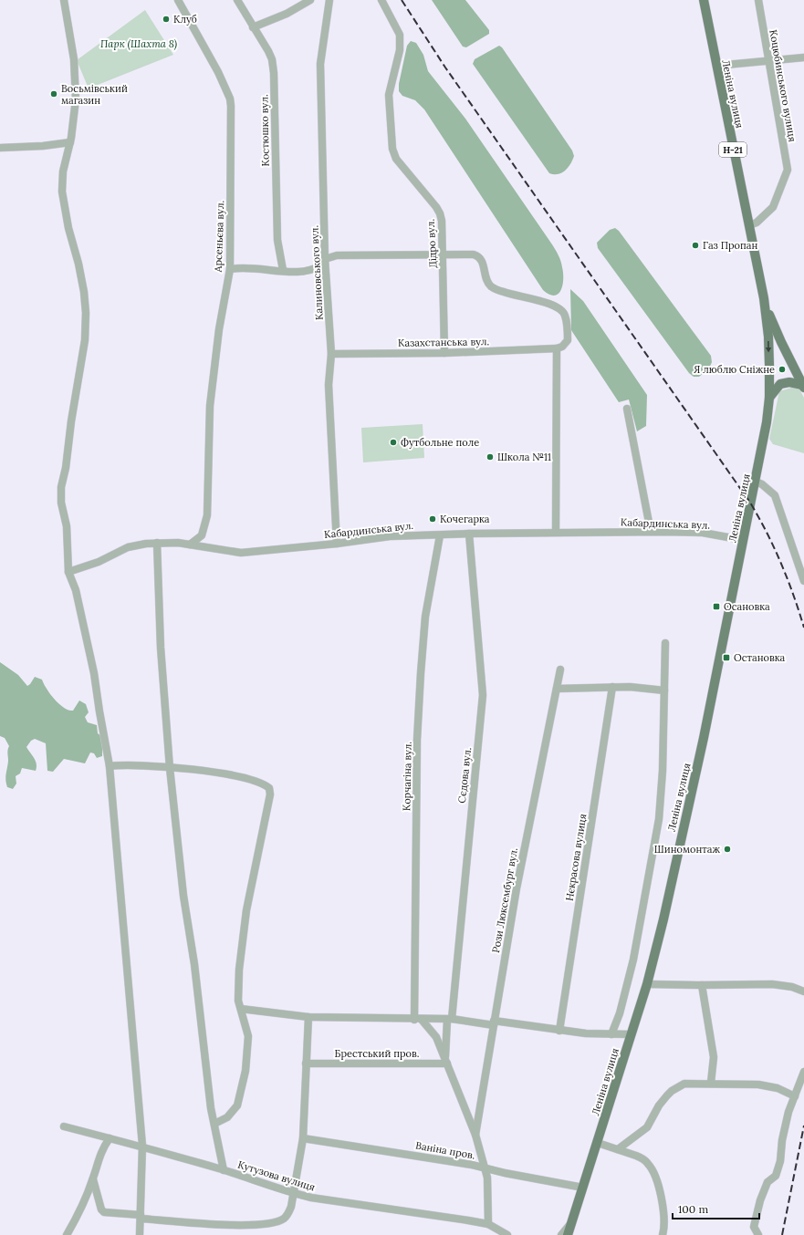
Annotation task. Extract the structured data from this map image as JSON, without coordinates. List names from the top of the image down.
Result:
{
  "streets": {
    "main road": ["Леніна вулиця", "Н-21"],
    "street": [
      "Коцюбинського вулиця",
      "Костюшко вул.",
      "Арсеньєва вул.",
      "Дідро вул.",
      "Калиновського вул.",
      "Казахстанська вул.",
      "Кабардинська вул.",
      "Сєдова вул.",
      "Корчагіна вул.",
      "Нєкрасова вулиця",
      "Рози Люксембург вул.",
      "Брестський пров.",
      "Ваніна пров.",
      "Кутузова вулиця"
    ]
  },
  "crossings": [
    ["Коцюбинського вулиця", "Леніна вулиця"],
    ["Леніна вулиця", "Н-21"],
    ["Леніна вулиця", "Кабардинська вул."],
    ["Леніна вулиця", "Ваніна пров."],
    ["Арсеньєва вул.", "Кабардинська вул."],
    ["Дідро вул.", "Казахстанська вул."],
    ["Калиновського вул.", "Казахстанська вул."],
    ["Калиновського вул.", "Кабардинська вул."],
    ["Кабардинська вул.", "Сєдова вул."],
    ["Кабардинська вул.", "Корчагіна вул."],
    ["Сєдова вул.", "Брестський пров."]
  ],
  "parks": ["Парк (Шахта 8)"],
  "places": {
    "other": [
      "Клуб",
      "Восьмівський магазин",
      "Газ Пропан",
      "Я люблю Сніжне",
      "Футбольне поле",
      "Школа №11",
      "Кочегарка",
      "Шиномонтаж"
    ],
    "transit": ["Осановка", "Остановка"]
  },
  "scale_bar": "100 m"
}
